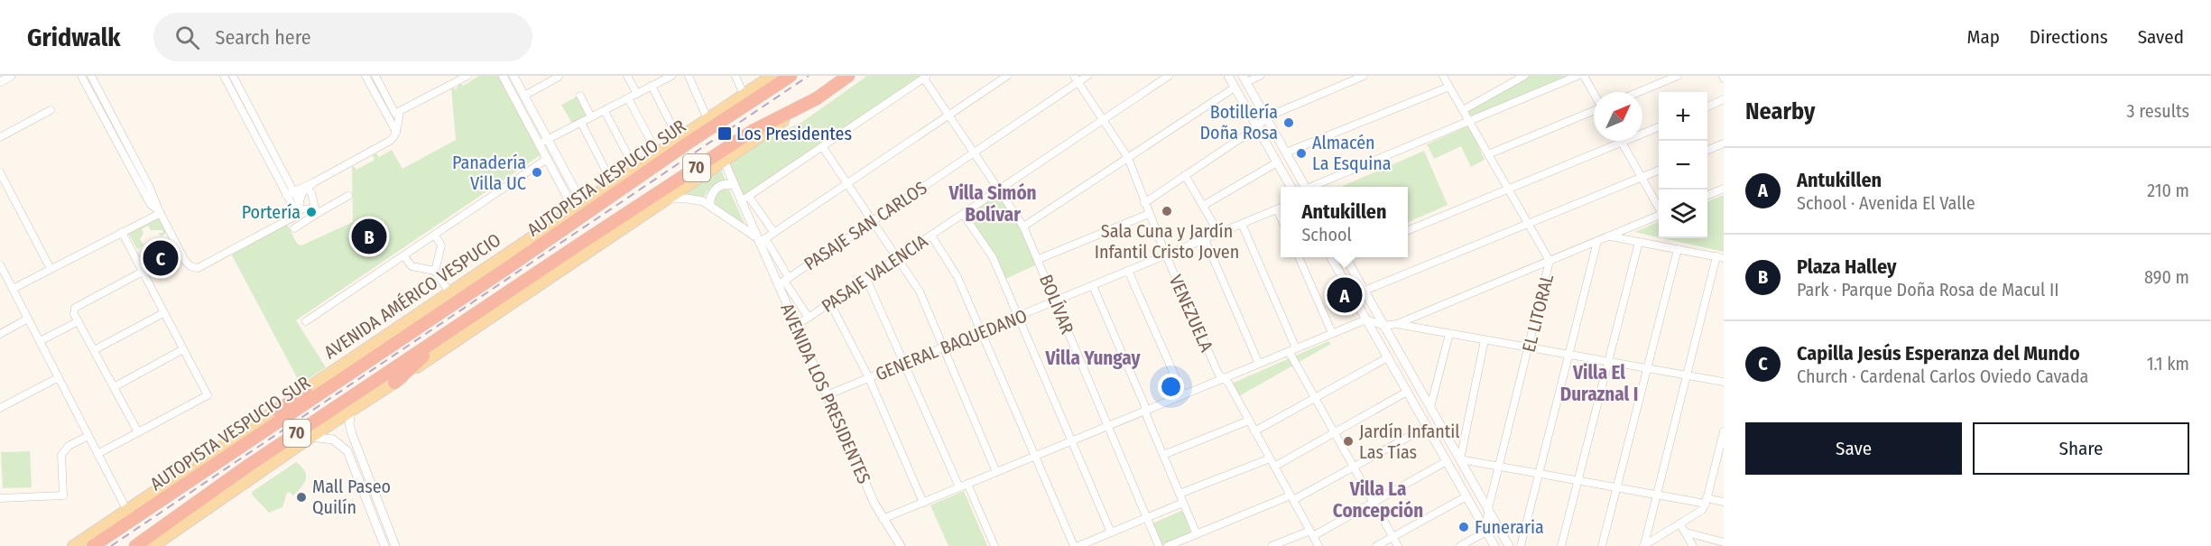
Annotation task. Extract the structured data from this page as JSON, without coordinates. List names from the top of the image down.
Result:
{
  "streets": {
    "highway": ["70", "AUTOPISTA VESPUCIO SUR"],
    "main road": ["AVENIDA AMÉRICO VESPUCIO"],
    "street": [
      "PASAJE SAN CARLOS",
      "PASAJE VALENCIA",
      "BOLÍVAR",
      "VENEZUELA",
      "EL LITORAL",
      "GENERAL BAQUEDANO",
      "AVENIDA LOS PRESIDENTES"
    ]
  },
  "crossings": [
    ["70", "AUTOPISTA VESPUCIO SUR"],
    ["PASAJE SAN CARLOS", "BOLÍVAR"],
    ["PASAJE SAN CARLOS", "VENEZUELA"],
    ["PASAJE SAN CARLOS", "AVENIDA LOS PRESIDENTES"],
    ["PASAJE VALENCIA", "BOLÍVAR"],
    ["PASAJE VALENCIA", "VENEZUELA"],
    ["PASAJE VALENCIA", "AVENIDA LOS PRESIDENTES"],
    ["BOLÍVAR", "GENERAL BAQUEDANO"],
    ["VENEZUELA", "GENERAL BAQUEDANO"],
    ["GENERAL BAQUEDANO", "AVENIDA LOS PRESIDENTES"]
  ],
  "districts": [
    "Villa Simón Bolívar",
    "Villa Yungay",
    "Villa El Duraznal I",
    "Villa La Concepción"
  ],
  "places": {
    "other": [
      "Botillería Doña Rosa",
      "Almacén La Esquina",
      "Panadería Villa UC",
      "Sala Cuna y Jardín Infantil Cristo Joven",
      "Portería",
      "Jardín Infantil Las Tías",
      "Mall Paseo Quilín",
      "Funeraria"
    ],
    "transit": ["Los Presidentes"]
  },
  "north": "top right",
  "page": {
    "header": "Gridwalk",
    "search": "Search here",
    "nav": ["Map", "Directions", "Saved"],
    "heading": ["Nearby", "3 results"],
    "map_buttons": ["+", "−"],
    "list": [
      {
        "mark": "A",
        "name": "Antukillen",
        "note": "School · Avenida El Valle",
        "value": "210 m"
      },
      {
        "mark": "B",
        "name": "Plaza Halley",
        "note": "Park · Parque Doña Rosa de Macul II",
        "value": "890 m"
      },
      {
        "mark": "C",
        "name": "Capilla Jesús Esperanza del Mundo",
        "note": "Church · Cardenal Carlos Oviedo Cavada",
        "value": "1.1 km"
      }
    ],
    "popup": ["Antukillen", "School"],
    "pins": ["B", "C", "A"],
    "buttons": ["Save", "Share"]
  }
}
